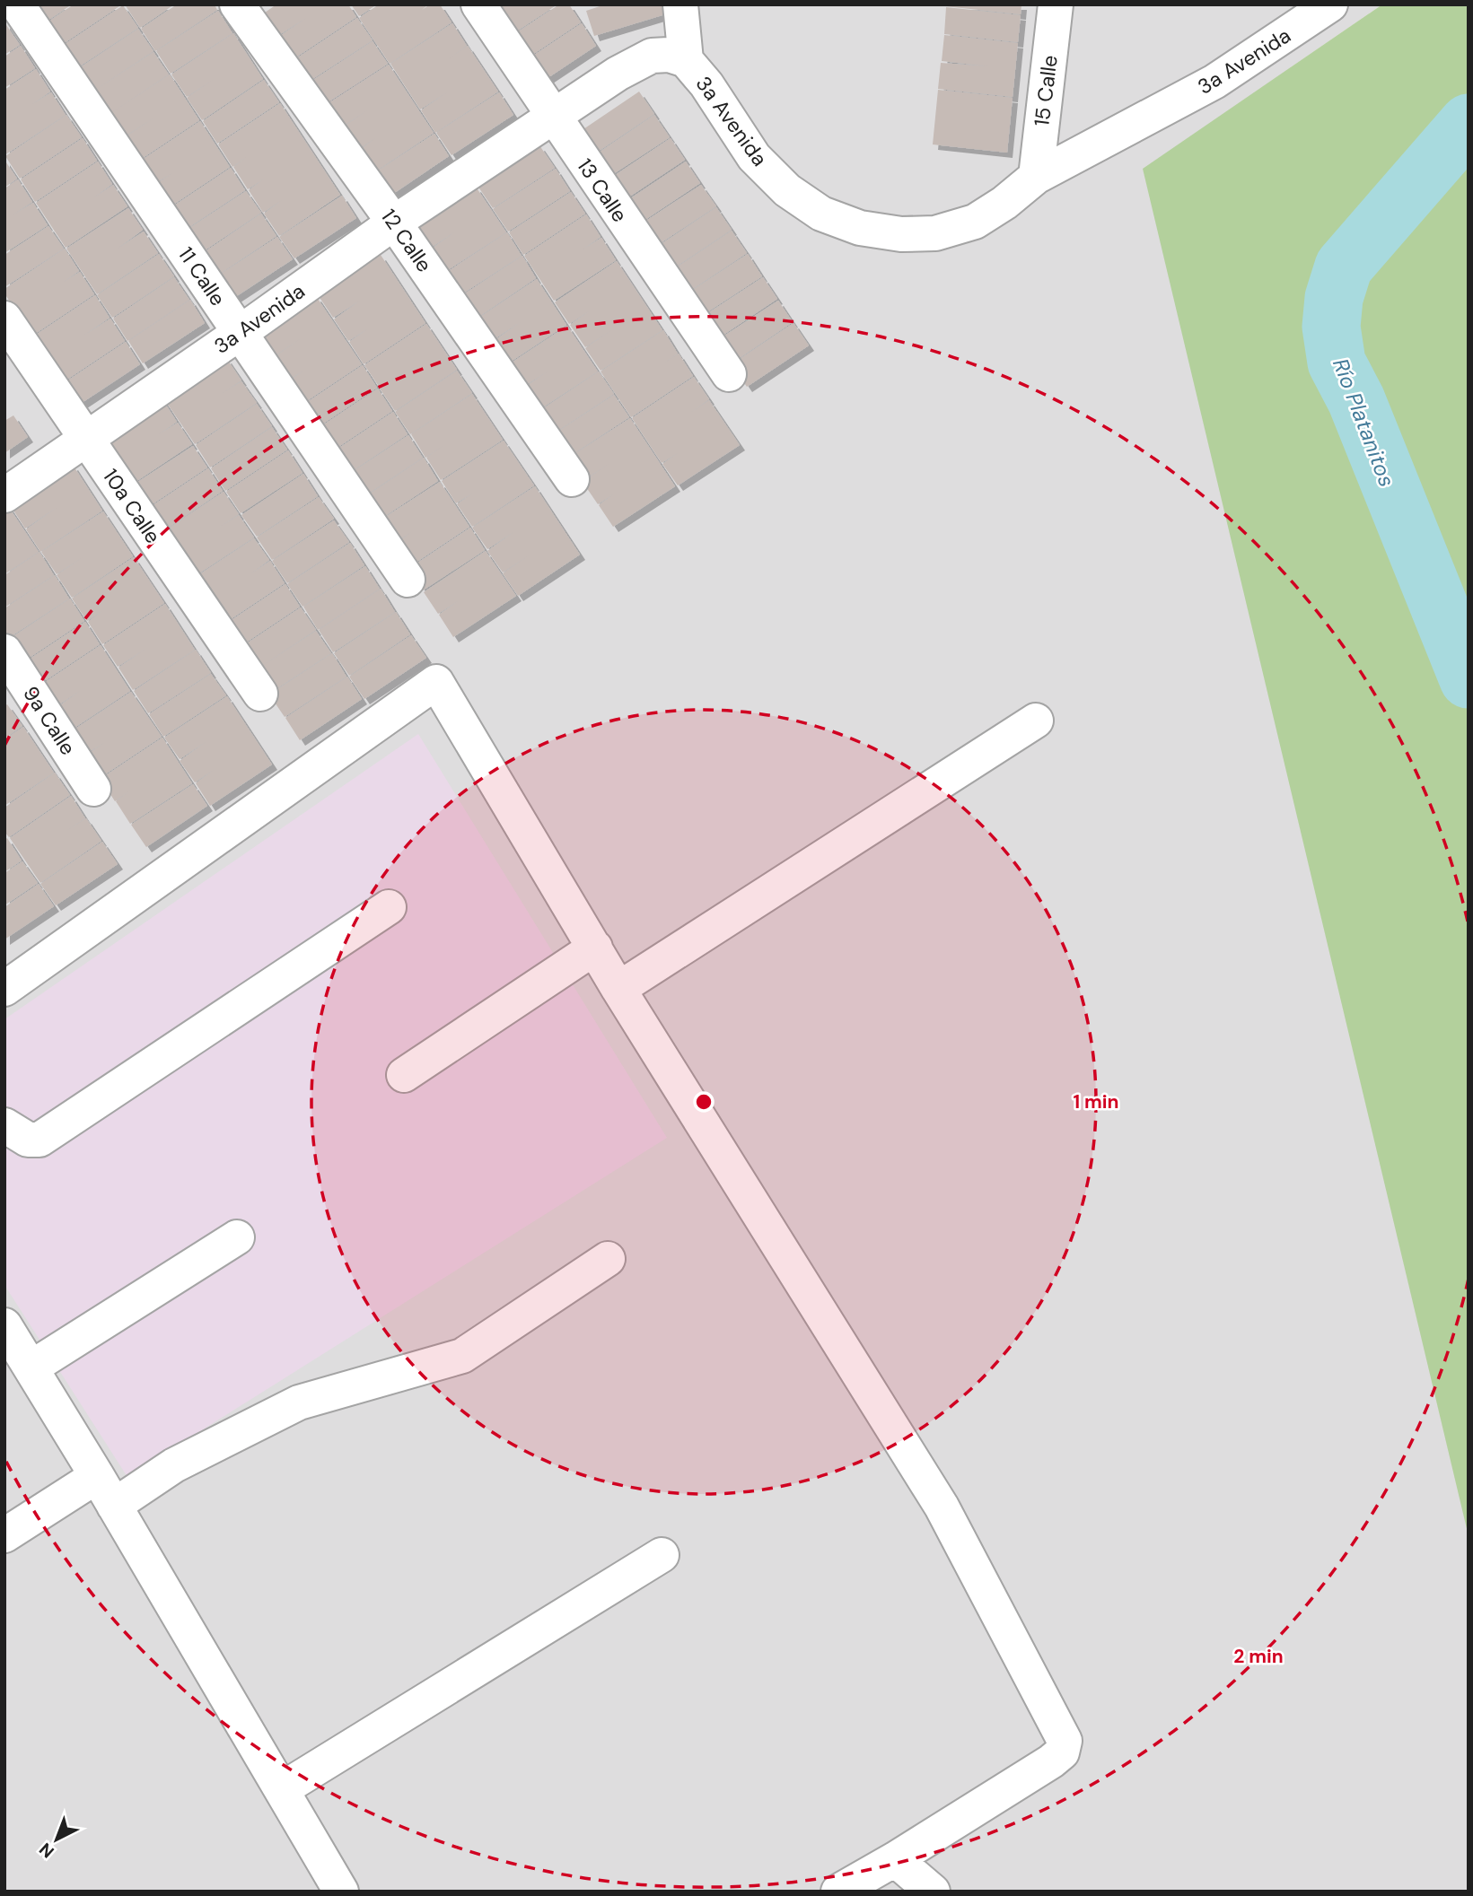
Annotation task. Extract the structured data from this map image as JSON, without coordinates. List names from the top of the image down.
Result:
{
  "streets": {
    "street": [
      "3a Avenida",
      "15 Calle",
      "13 Calle",
      "12 Calle",
      "11 Calle",
      "10a Calle",
      "9a Calle"
    ]
  },
  "crossings": [
    ["3a Avenida", "15 Calle"],
    ["3a Avenida", "13 Calle"],
    ["3a Avenida", "12 Calle"],
    ["3a Avenida", "11 Calle"],
    ["3a Avenida", "10a Calle"]
  ],
  "water": ["Río Platanitos"],
  "north": "bottom left",
  "rings": ["1 min", "2 min"]
}
